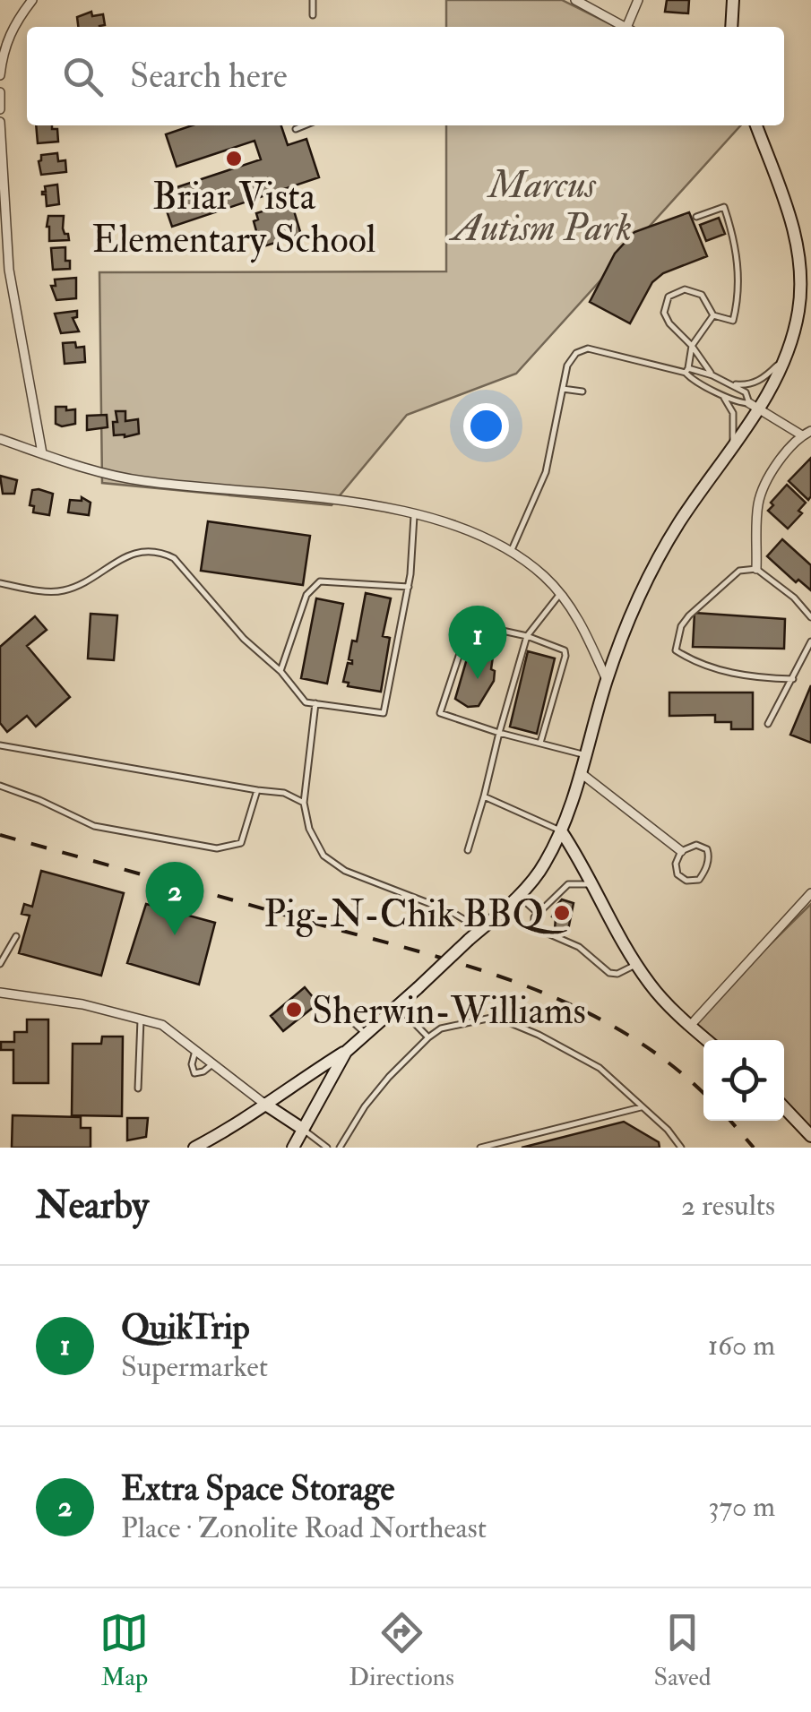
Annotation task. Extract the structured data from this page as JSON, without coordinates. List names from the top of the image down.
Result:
{
  "parks": ["Marcus Autism Park"],
  "places": ["Briar Vista Elementary School", "Pig-N-Chik BBQ", "Sherwin-Williams"],
  "page": {
    "search": "Search here",
    "pins": ["1", "2"],
    "heading": ["Nearby", "2 results"],
    "list": [
      {
        "mark": "1",
        "name": "QuikTrip",
        "note": "Supermarket",
        "value": "160 m"
      },
      {
        "mark": "2",
        "name": "Extra Space Storage",
        "note": "Place · Zonolite Road Northeast",
        "value": "370 m"
      }
    ],
    "nav": ["Map", "Directions", "Saved"]
  }
}
